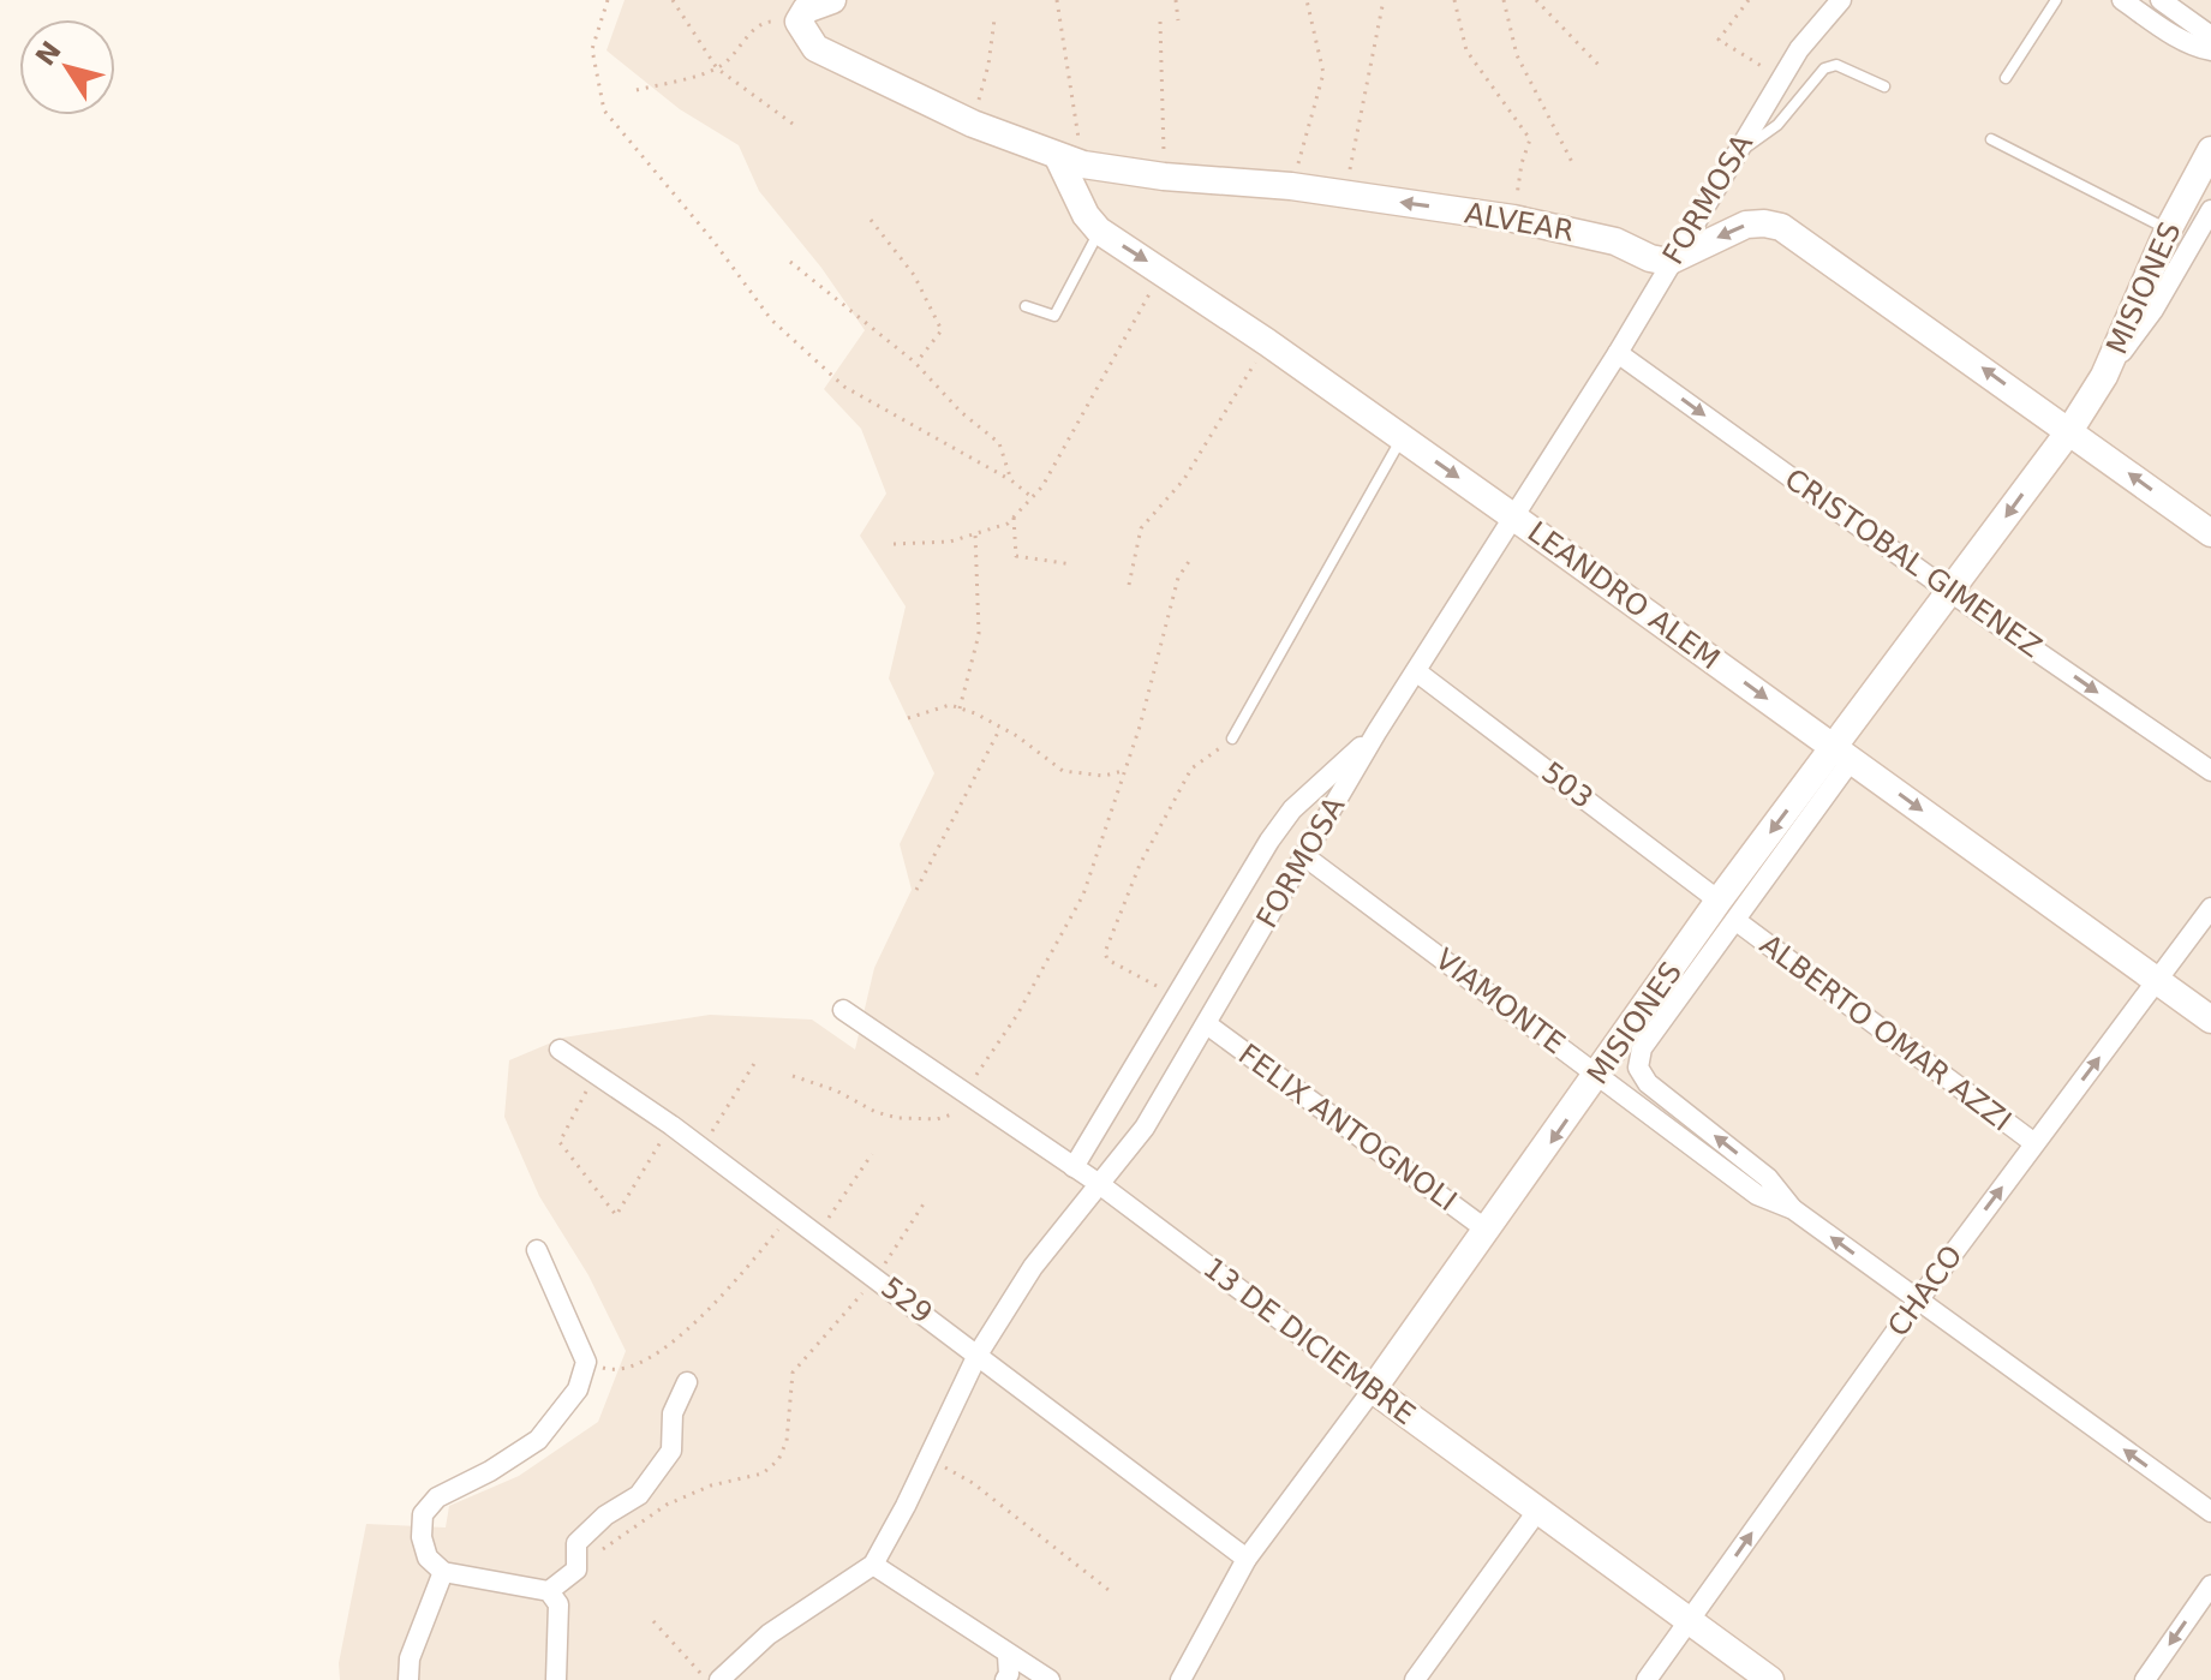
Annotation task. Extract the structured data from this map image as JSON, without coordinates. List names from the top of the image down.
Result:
{
  "streets": {
    "street": [
      "FORMOSA",
      "ALVEAR",
      "MISIONES",
      "CRISTOBAL GIMENEZ",
      "LEANDRO ALEM",
      "503",
      "VIAMONTE",
      "ALBERTO OMAR AZZI",
      "FELIX ANTOGNOLI",
      "CHACO",
      "529",
      "13 DE DICIEMBRE"
    ]
  },
  "crossings": [
    ["FORMOSA", "ALVEAR"],
    ["FORMOSA", "CRISTOBAL GIMENEZ"],
    ["FORMOSA", "LEANDRO ALEM"],
    ["FORMOSA", "503"],
    ["FORMOSA", "VIAMONTE"],
    ["FORMOSA", "FELIX ANTOGNOLI"],
    ["FORMOSA", "529"],
    ["FORMOSA", "13 DE DICIEMBRE"],
    ["ALVEAR", "LEANDRO ALEM"],
    ["MISIONES", "CRISTOBAL GIMENEZ"],
    ["MISIONES", "LEANDRO ALEM"],
    ["MISIONES", "503"],
    ["MISIONES", "VIAMONTE"],
    ["MISIONES", "ALBERTO OMAR AZZI"],
    ["MISIONES", "FELIX ANTOGNOLI"],
    ["MISIONES", "529"],
    ["MISIONES", "13 DE DICIEMBRE"],
    ["LEANDRO ALEM", "CHACO"],
    ["503", "ALBERTO OMAR AZZI"],
    ["VIAMONTE", "CHACO"],
    ["ALBERTO OMAR AZZI", "CHACO"],
    ["CHACO", "13 DE DICIEMBRE"]
  ],
  "one_way": ["CRISTOBAL GIMENEZ", "LEANDRO ALEM", "CHACO"],
  "north": "top left"
}
